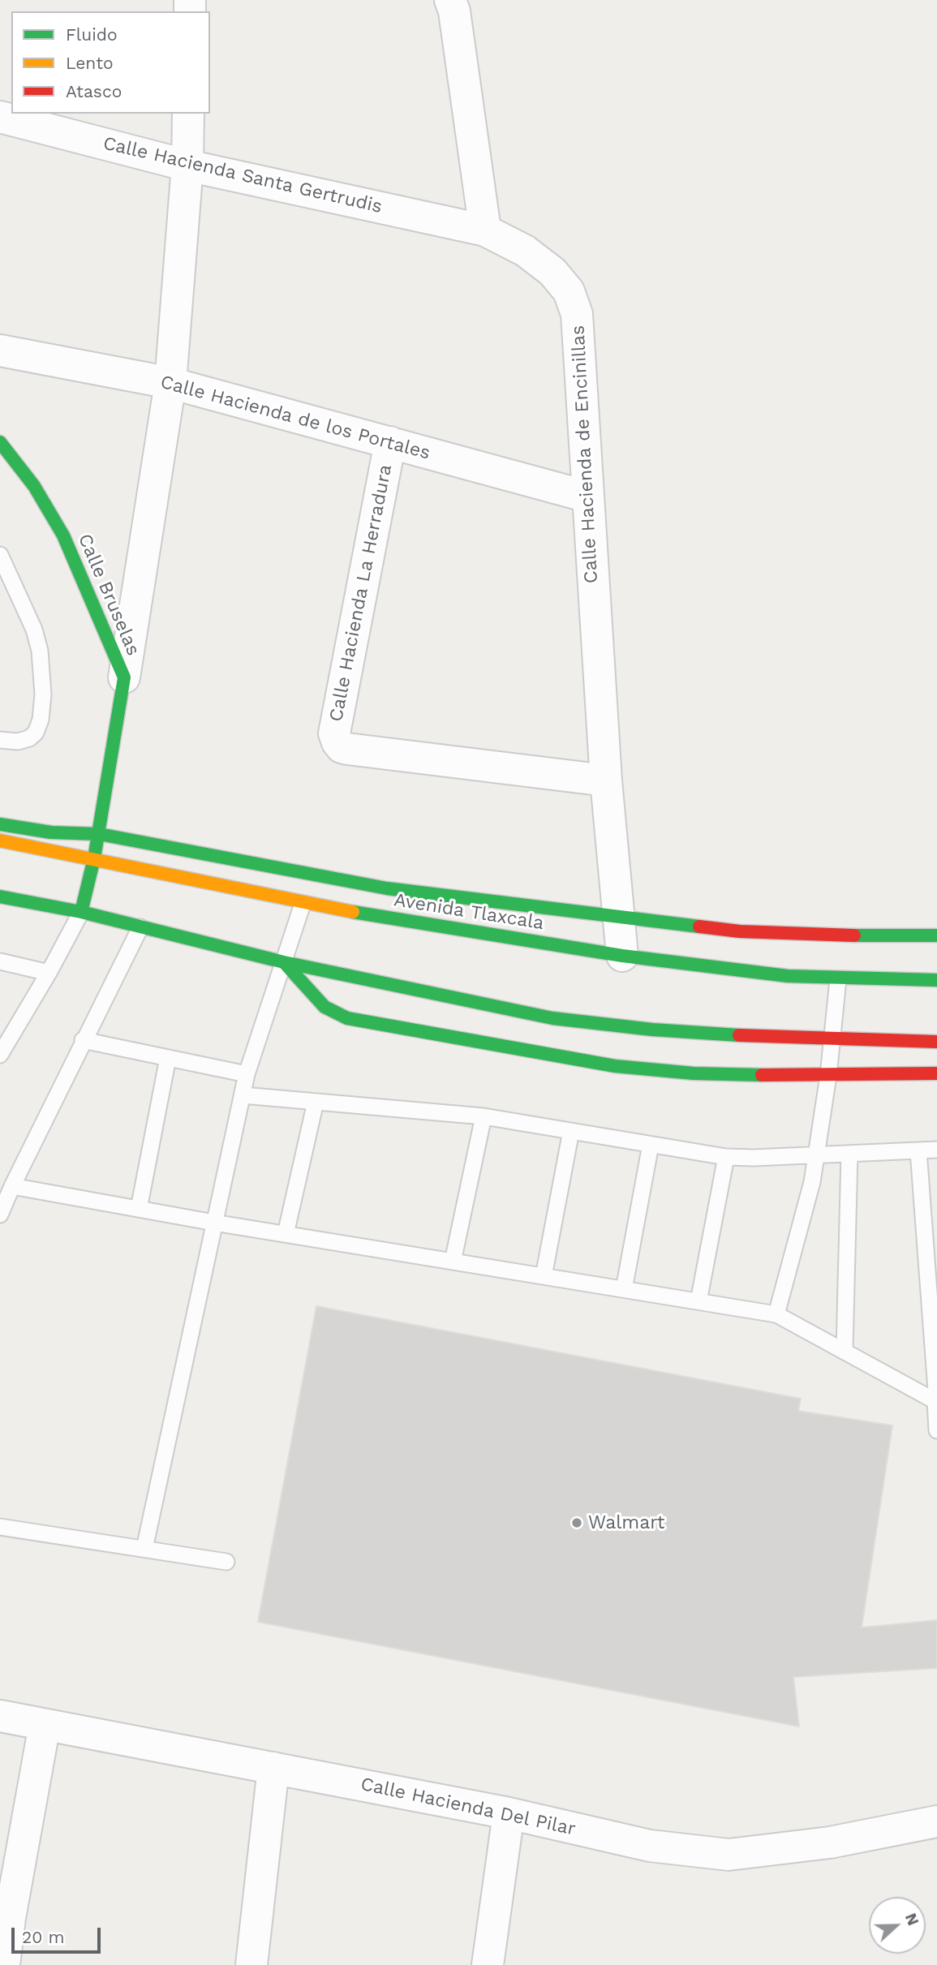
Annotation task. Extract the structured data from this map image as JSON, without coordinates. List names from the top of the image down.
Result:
{
  "streets": {
    "street": [
      "Calle Hacienda Santa Gertrudis",
      "Calle Hacienda de los Portales",
      "Calle Hacienda de Encinillas",
      "Calle Hacienda La Herradura",
      "Calle Bruselas",
      "Avenida Tlaxcala",
      "Calle Hacienda Del Pilar"
    ]
  },
  "crossings": [
    ["Calle Hacienda Santa Gertrudis", "Calle Hacienda de Encinillas"],
    ["Calle Hacienda de los Portales", "Calle Hacienda de Encinillas"],
    ["Calle Hacienda de los Portales", "Calle Hacienda La Herradura"],
    ["Calle Hacienda de Encinillas", "Calle Hacienda La Herradura"],
    ["Calle Hacienda de Encinillas", "Avenida Tlaxcala"],
    ["Calle Bruselas", "Avenida Tlaxcala"]
  ],
  "places": ["Walmart"],
  "legend": ["Fluido", "Lento", "Atasco"],
  "scale_bar": "20 m",
  "north": "right"
}
